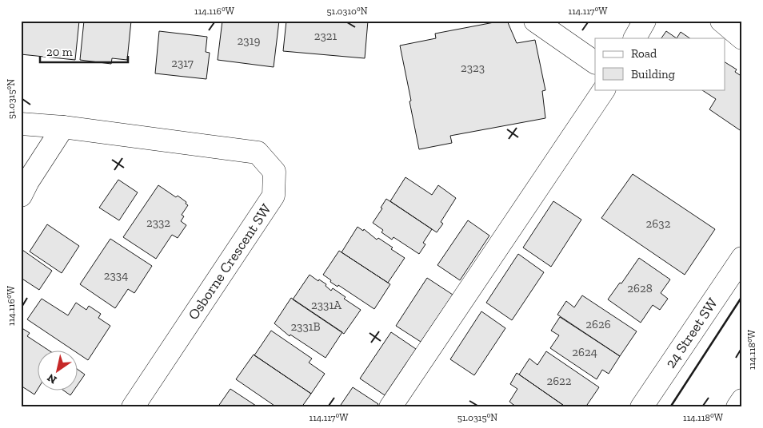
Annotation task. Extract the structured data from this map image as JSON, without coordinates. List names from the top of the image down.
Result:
{
  "streets": {
    "main road": ["Osborne Crescent SW", "24 Street SW"]
  },
  "house_numbers": [
    "2321",
    "2319",
    "2317",
    "2323",
    "2332",
    "2632",
    "2334",
    "2628",
    "2331A",
    "2626",
    "2331B",
    "2624",
    "2622"
  ],
  "legend": ["Road", "Building"],
  "scale_bar": "20 m",
  "north": "bottom left",
  "coordinates": [
    "114.116°W",
    "51.0310°N",
    "114.117°W",
    "51.0315°N",
    "114.118°W"
  ]
}
